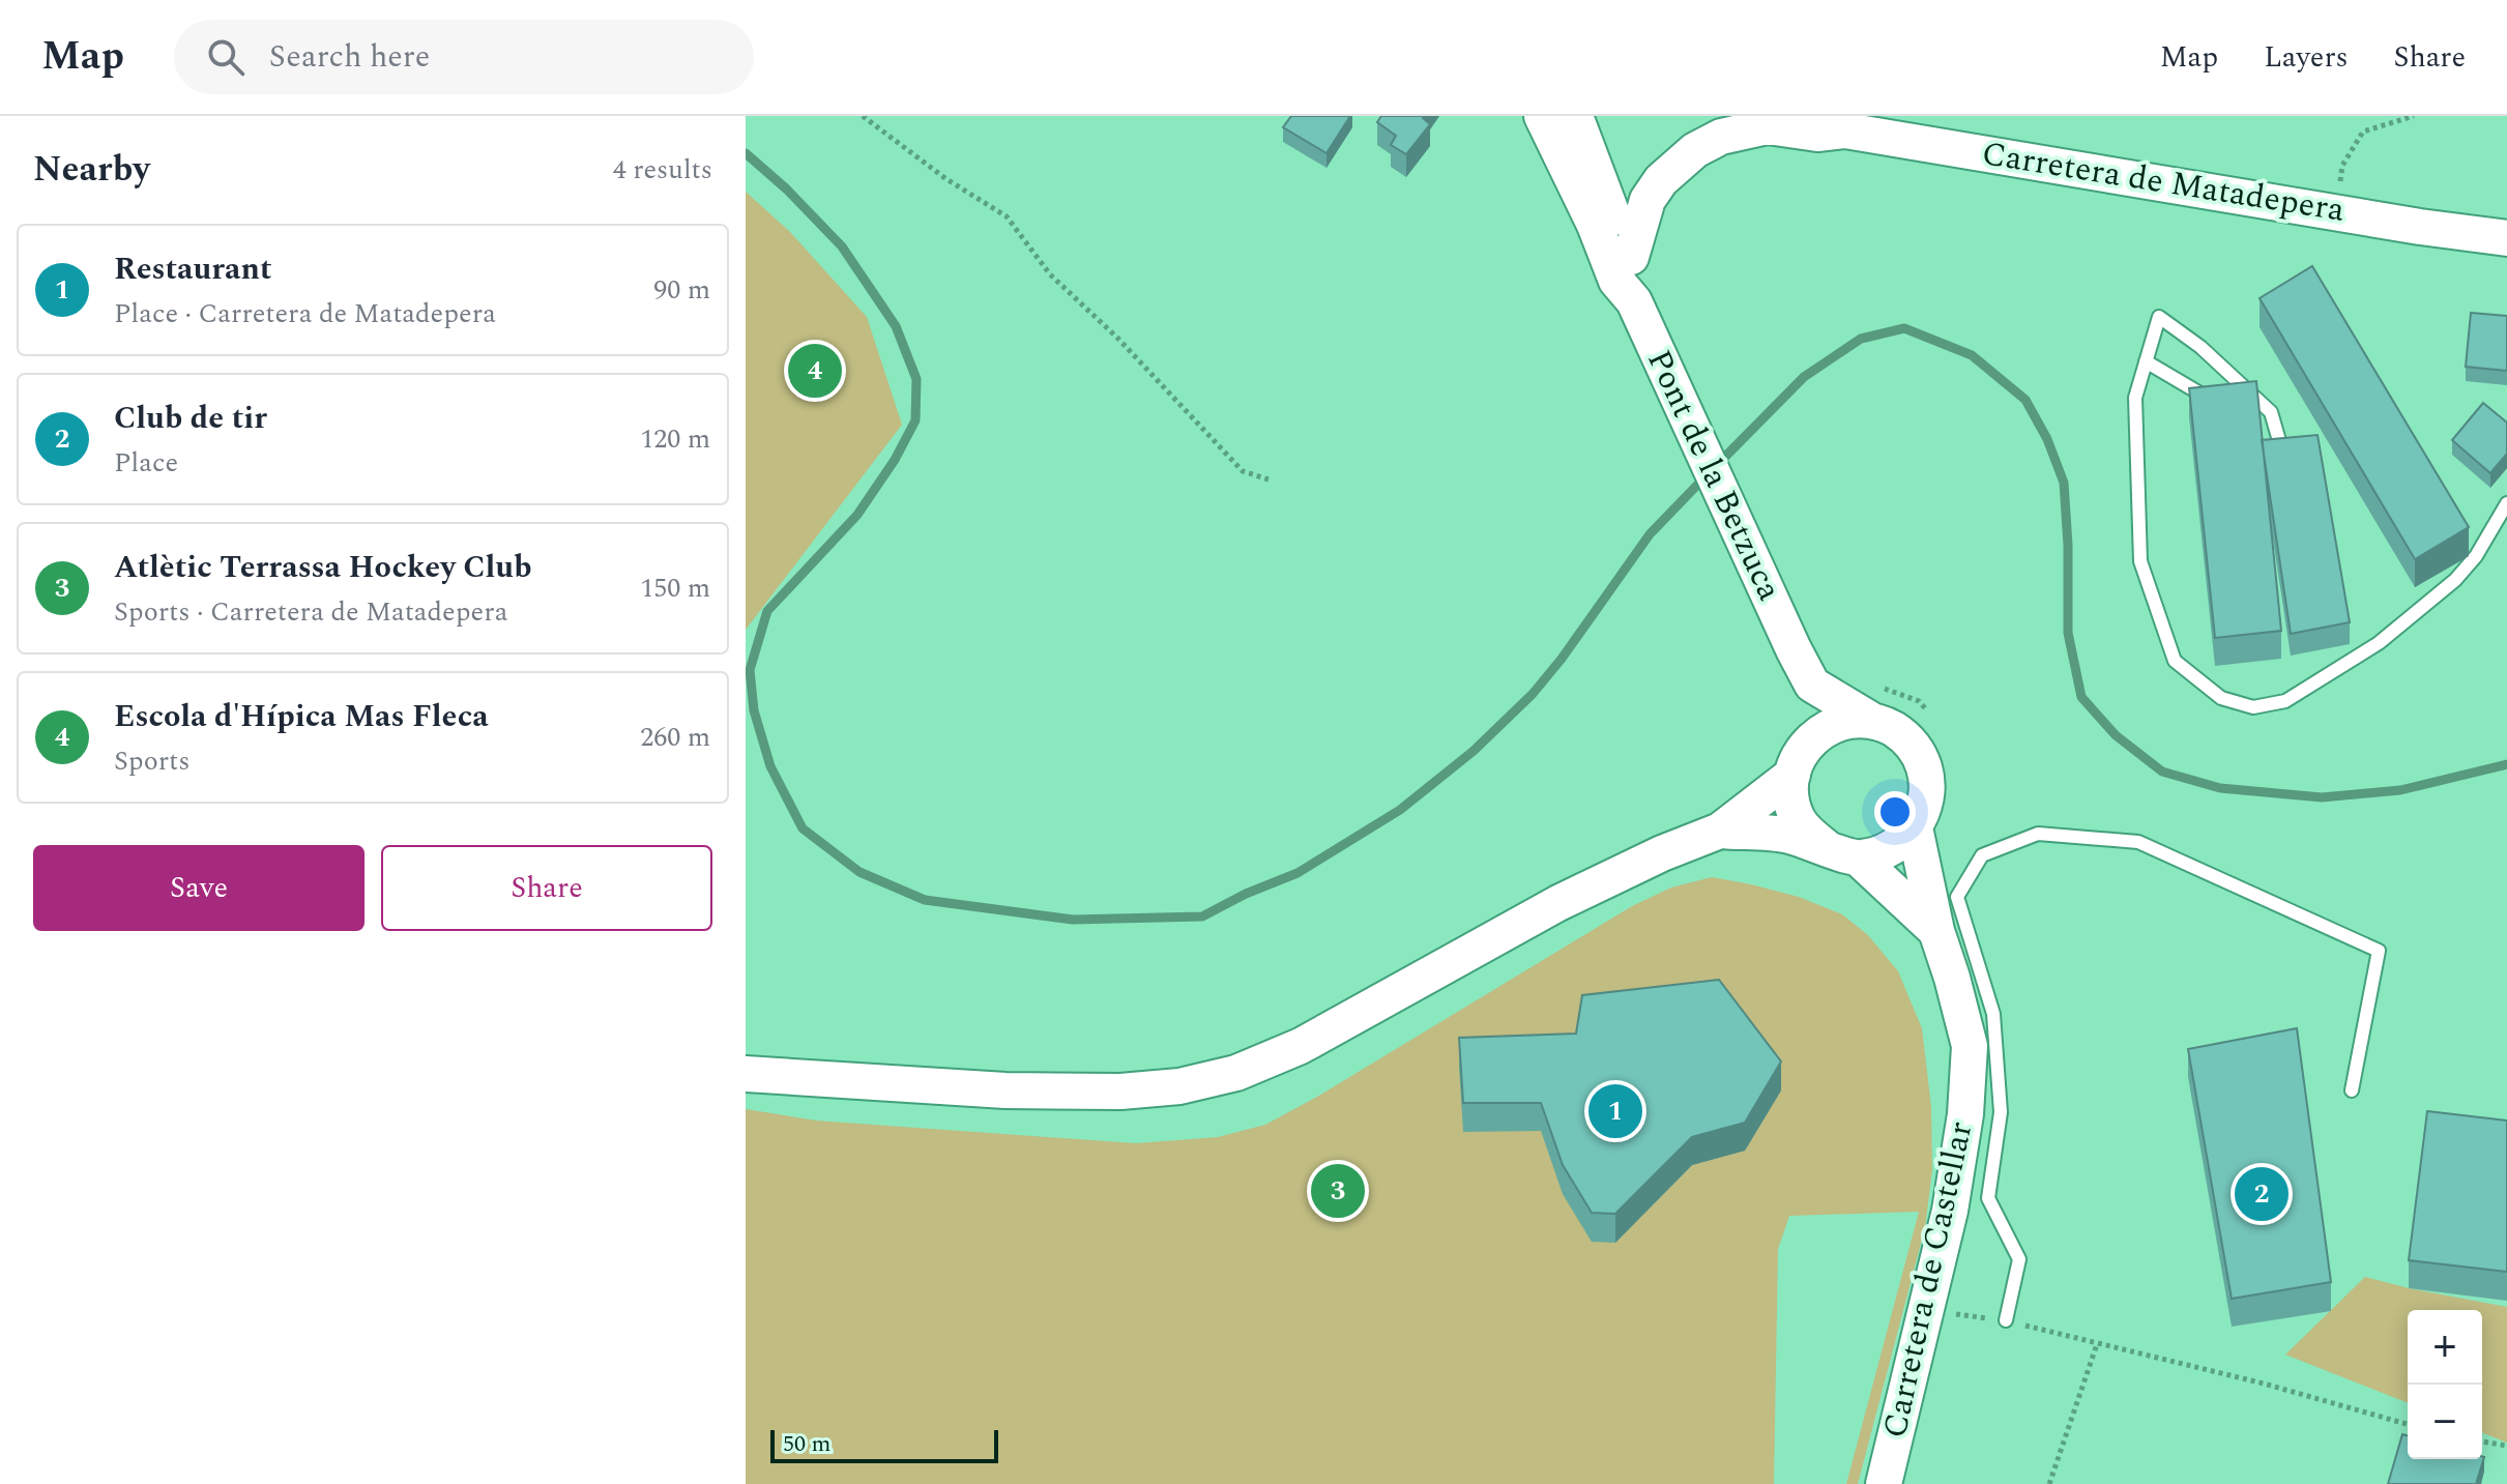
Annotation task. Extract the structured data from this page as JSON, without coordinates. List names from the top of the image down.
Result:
{
  "streets": {
    "street": ["Carretera de Matadepera", "Pont de la Betzuca", "Carretera de Castellar"]
  },
  "scale_bar": "50 m",
  "page": {
    "header": "Map",
    "search": "Search here",
    "nav": ["Map", "Layers", "Share"],
    "heading": ["Nearby", "4 results"],
    "list": [
      {
        "mark": "1",
        "name": "Restaurant",
        "note": "Place · Carretera de Matadepera",
        "value": "90 m"
      },
      {
        "mark": "2",
        "name": "Club de tir",
        "note": "Place",
        "value": "120 m"
      },
      {
        "mark": "3",
        "name": "Atlètic Terrassa Hockey Club",
        "note": "Sports · Carretera de Matadepera",
        "value": "150 m"
      },
      {
        "mark": "4",
        "name": "Escola d'Hípica Mas Fleca",
        "note": "Sports",
        "value": "260 m"
      }
    ],
    "pins": [
      "4",
      "1",
      "3",
      "2"
    ],
    "buttons": ["Save", "Share"],
    "map_buttons": ["+", "−"],
    "scale": "50 m"
  }
}
